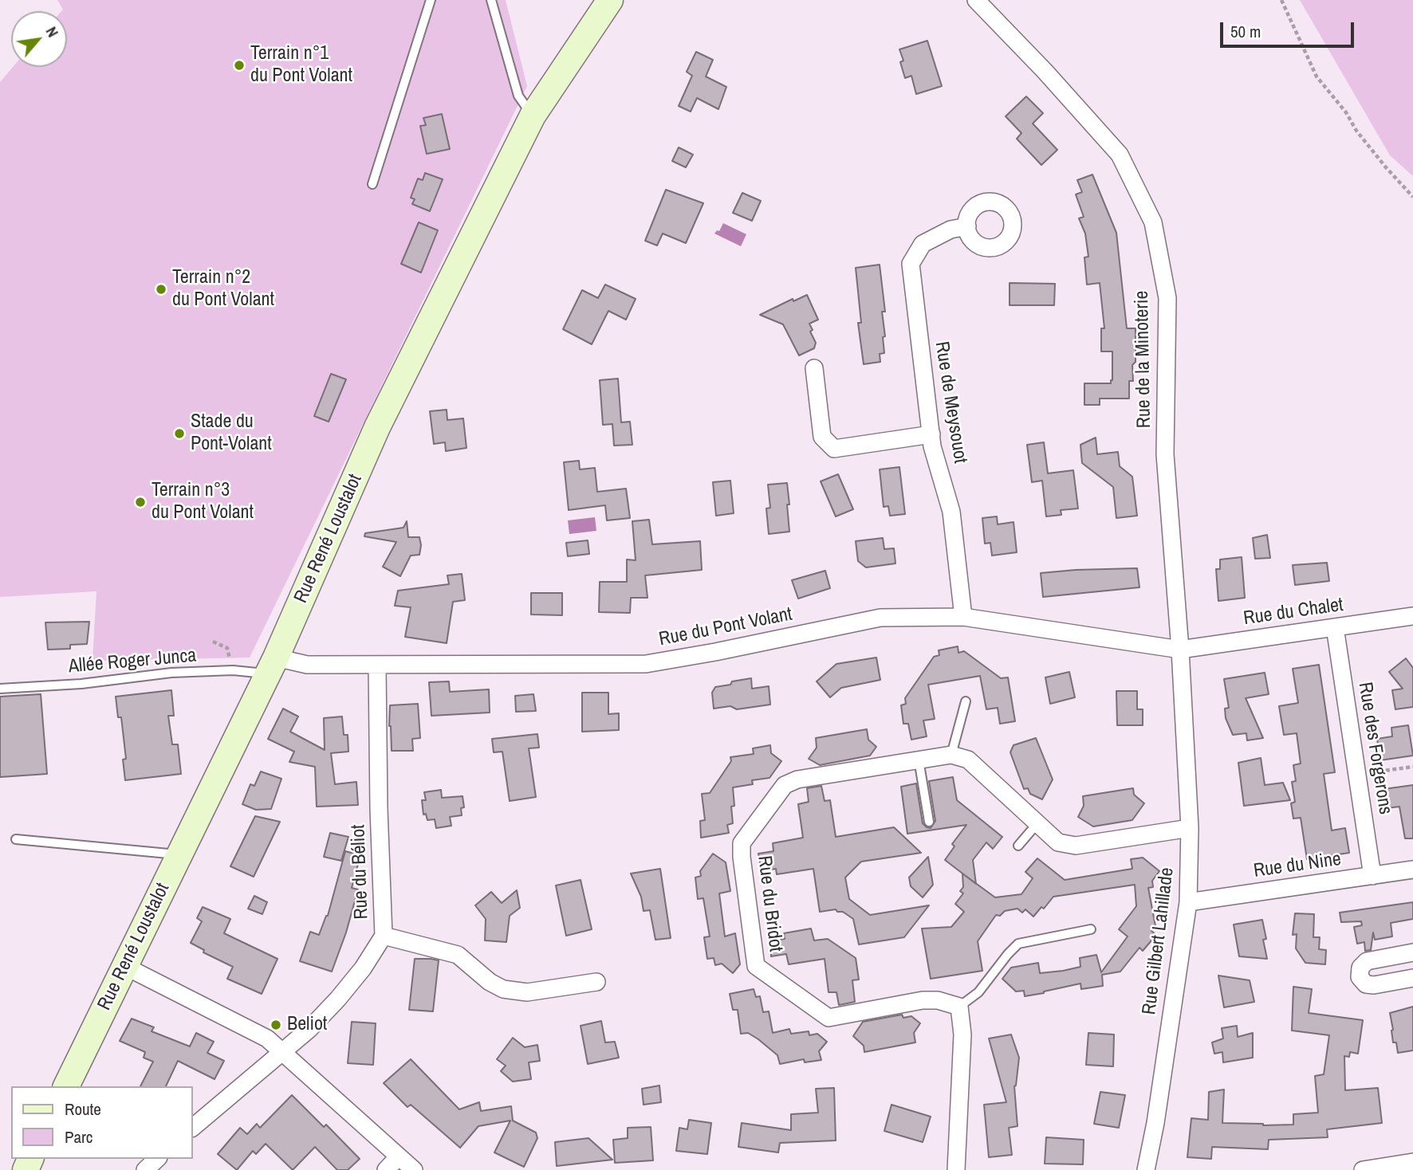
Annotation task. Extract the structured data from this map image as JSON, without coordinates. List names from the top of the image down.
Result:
{
  "streets": {
    "street": [
      "Rue de la Minoterie",
      "Rue de Meysouot",
      "Rue René Loustalot",
      "Rue du Chalet",
      "Rue du Pont Volant",
      "Rue des Forgerons",
      "Rue du Nine",
      "Rue du Béliot",
      "Rue du Bridot",
      "Rue Gilbert Lahillade"
    ],
    "lane": ["Allée Roger Junca"]
  },
  "crossings": [
    ["Rue de la Minoterie", "Rue du Chalet"],
    ["Rue de la Minoterie", "Rue du Pont Volant"],
    ["Rue de la Minoterie", "Rue Gilbert Lahillade"],
    ["Rue de Meysouot", "Rue du Pont Volant"],
    ["Rue René Loustalot", "Rue du Pont Volant"],
    ["Rue René Loustalot", "Allée Roger Junca"],
    ["Rue du Chalet", "Rue du Pont Volant"],
    ["Rue du Chalet", "Rue des Forgerons"],
    ["Rue du Chalet", "Rue Gilbert Lahillade"],
    ["Rue du Pont Volant", "Allée Roger Junca"],
    ["Rue du Pont Volant", "Rue du Béliot"],
    ["Rue du Pont Volant", "Rue Gilbert Lahillade"],
    ["Rue des Forgerons", "Rue du Nine"],
    ["Rue du Nine", "Rue Gilbert Lahillade"]
  ],
  "places": [
    "Terrain n°1 du Pont Volant",
    "Terrain n°2 du Pont Volant",
    "Stade du Pont-Volant",
    "Terrain n°3 du Pont Volant",
    "Beliot"
  ],
  "legend": ["Route", "Parc"],
  "scale_bar": "50 m",
  "north": "top right"
}
